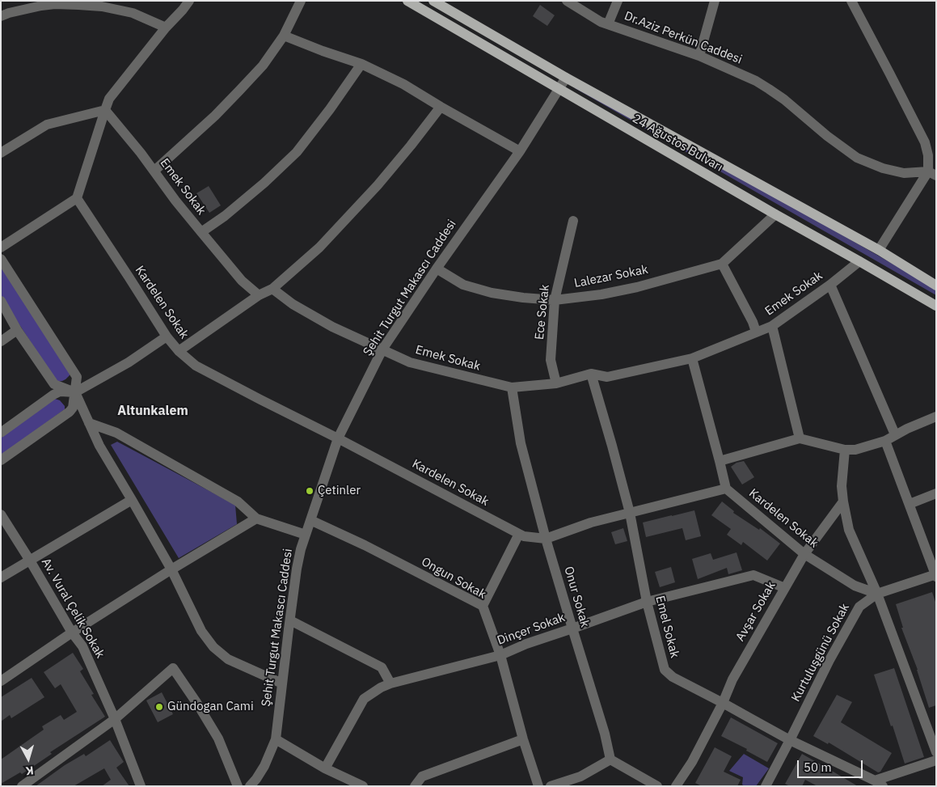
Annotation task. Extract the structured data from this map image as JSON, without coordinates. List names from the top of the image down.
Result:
{
  "streets": {
    "main road": ["24 Ağustos Bulvarı"],
    "street": [
      "Dr.Aziz Perkün Caddesi",
      "Emek Sokak",
      "Lalezar Sokak",
      "Şehit Turgut Makascı Caddesi",
      "Kardelen Sokak",
      "Ece Sokak",
      "Ongun Sokak",
      "Onur Sokak",
      "Av. Vural Çelik Sokak",
      "Avşar Sokak",
      "Emel Sokak",
      "Dinçer Sokak",
      "Kurtuluşgünü Sokak"
    ]
  },
  "crossings": [
    ["24 Ağustos Bulvarı", "Emek Sokak"],
    ["24 Ağustos Bulvarı", "Lalezar Sokak"],
    ["24 Ağustos Bulvarı", "Şehit Turgut Makascı Caddesi"],
    ["Emek Sokak", "Şehit Turgut Makascı Caddesi"],
    ["Emek Sokak", "Ece Sokak"],
    ["Emek Sokak", "Onur Sokak"],
    ["Emek Sokak", "Emel Sokak"],
    ["Lalezar Sokak", "Şehit Turgut Makascı Caddesi"],
    ["Lalezar Sokak", "Ece Sokak"],
    ["Şehit Turgut Makascı Caddesi", "Kardelen Sokak"],
    ["Şehit Turgut Makascı Caddesi", "Ongun Sokak"],
    ["Kardelen Sokak", "Onur Sokak"],
    ["Kardelen Sokak", "Avşar Sokak"],
    ["Kardelen Sokak", "Emel Sokak"],
    ["Kardelen Sokak", "Kurtuluşgünü Sokak"],
    ["Ongun Sokak", "Dinçer Sokak"],
    ["Onur Sokak", "Dinçer Sokak"],
    ["Avşar Sokak", "Emel Sokak"],
    ["Avşar Sokak", "Dinçer Sokak"],
    ["Emel Sokak", "Dinçer Sokak"],
    ["Emel Sokak", "Kurtuluşgünü Sokak"]
  ],
  "districts": ["Altunkalem"],
  "places": ["Çetinler", "Gündogan Cami"],
  "scale_bar": "50 m",
  "north": "bottom"
}
